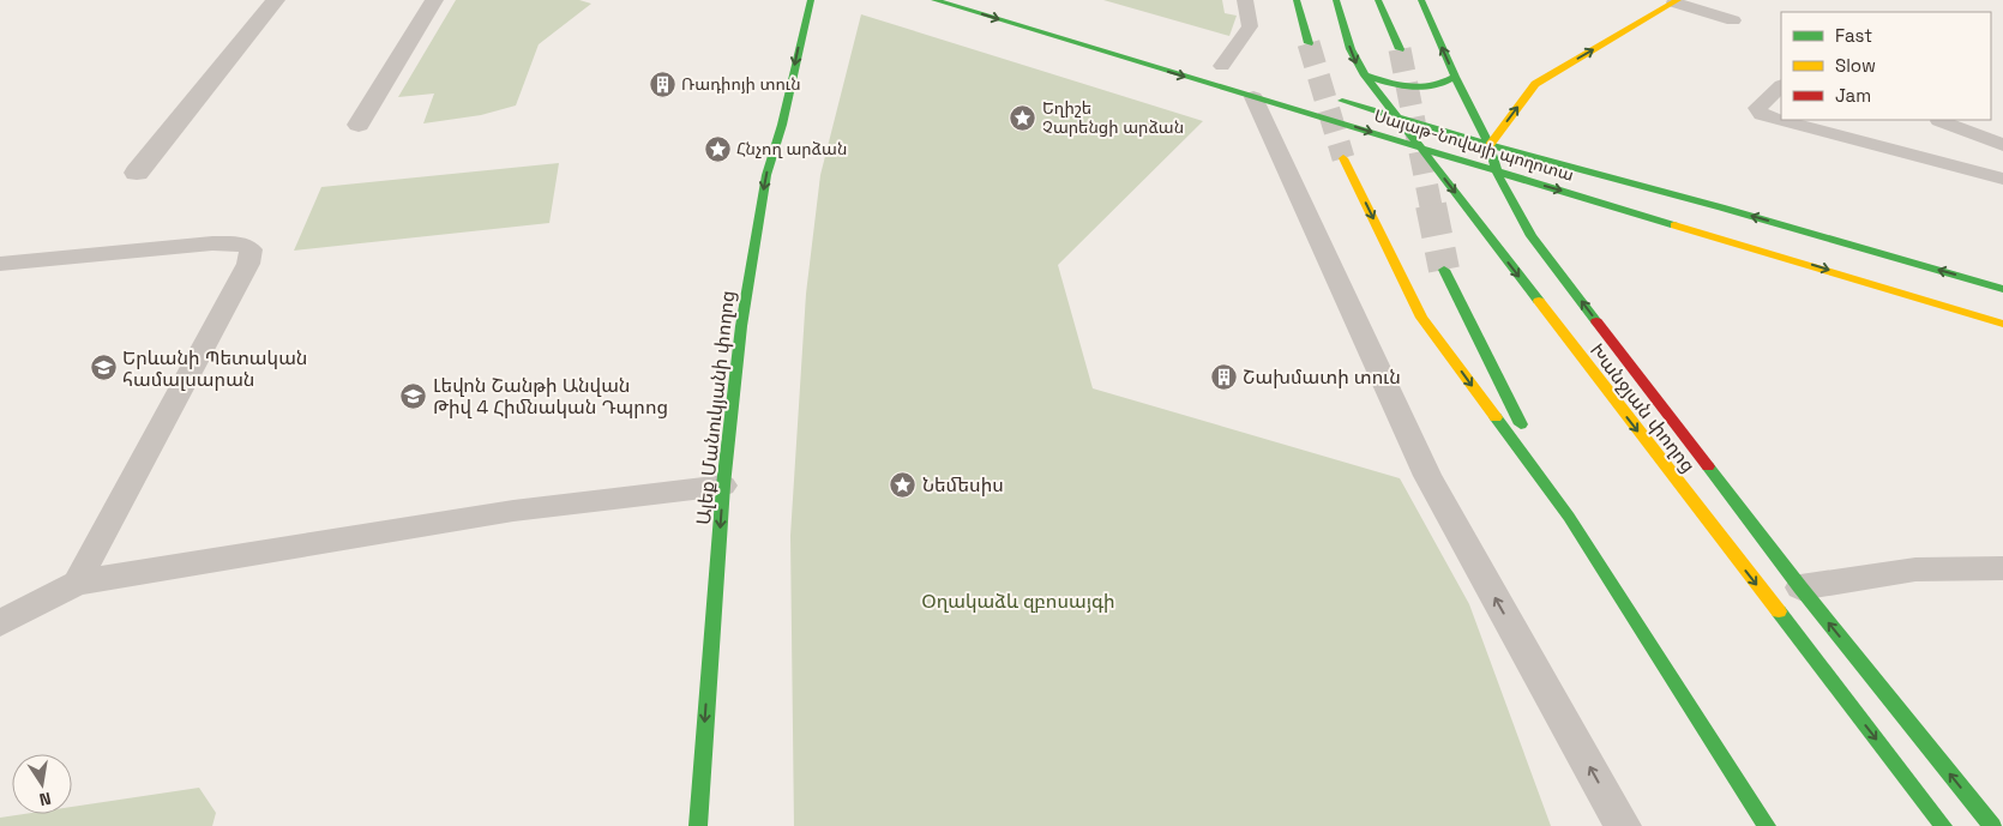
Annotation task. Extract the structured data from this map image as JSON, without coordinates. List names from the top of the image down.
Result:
{
  "streets": {
    "main road": ["Սայաթ-Նովայի պողոտա", "Ալեք Մանուկյանի փողոց", "Խանջյան փողոց"]
  },
  "crossings": [
    ["Սայաթ-Նովայի պողոտա", "Խանջյան փողոց"]
  ],
  "one_way": ["Ալեք Մանուկյանի փողոց"],
  "parks": ["Օղակաձև զբոսայգի"],
  "places": {
    "building": ["Ռադիոյի տուն", "Շախմատի տուն"],
    "place": ["Եղիշե Չարենցի արձան", "Հնչող արձան", "Նեմեսիս"],
    "school or university": ["Երևանի Պետական համալսարան", "Լեվոն Շանթի Անվան Թիվ 4 Հիմնական Դպրոց"]
  },
  "legend": ["Fast", "Slow", "Jam"],
  "north": "bottom"
}
